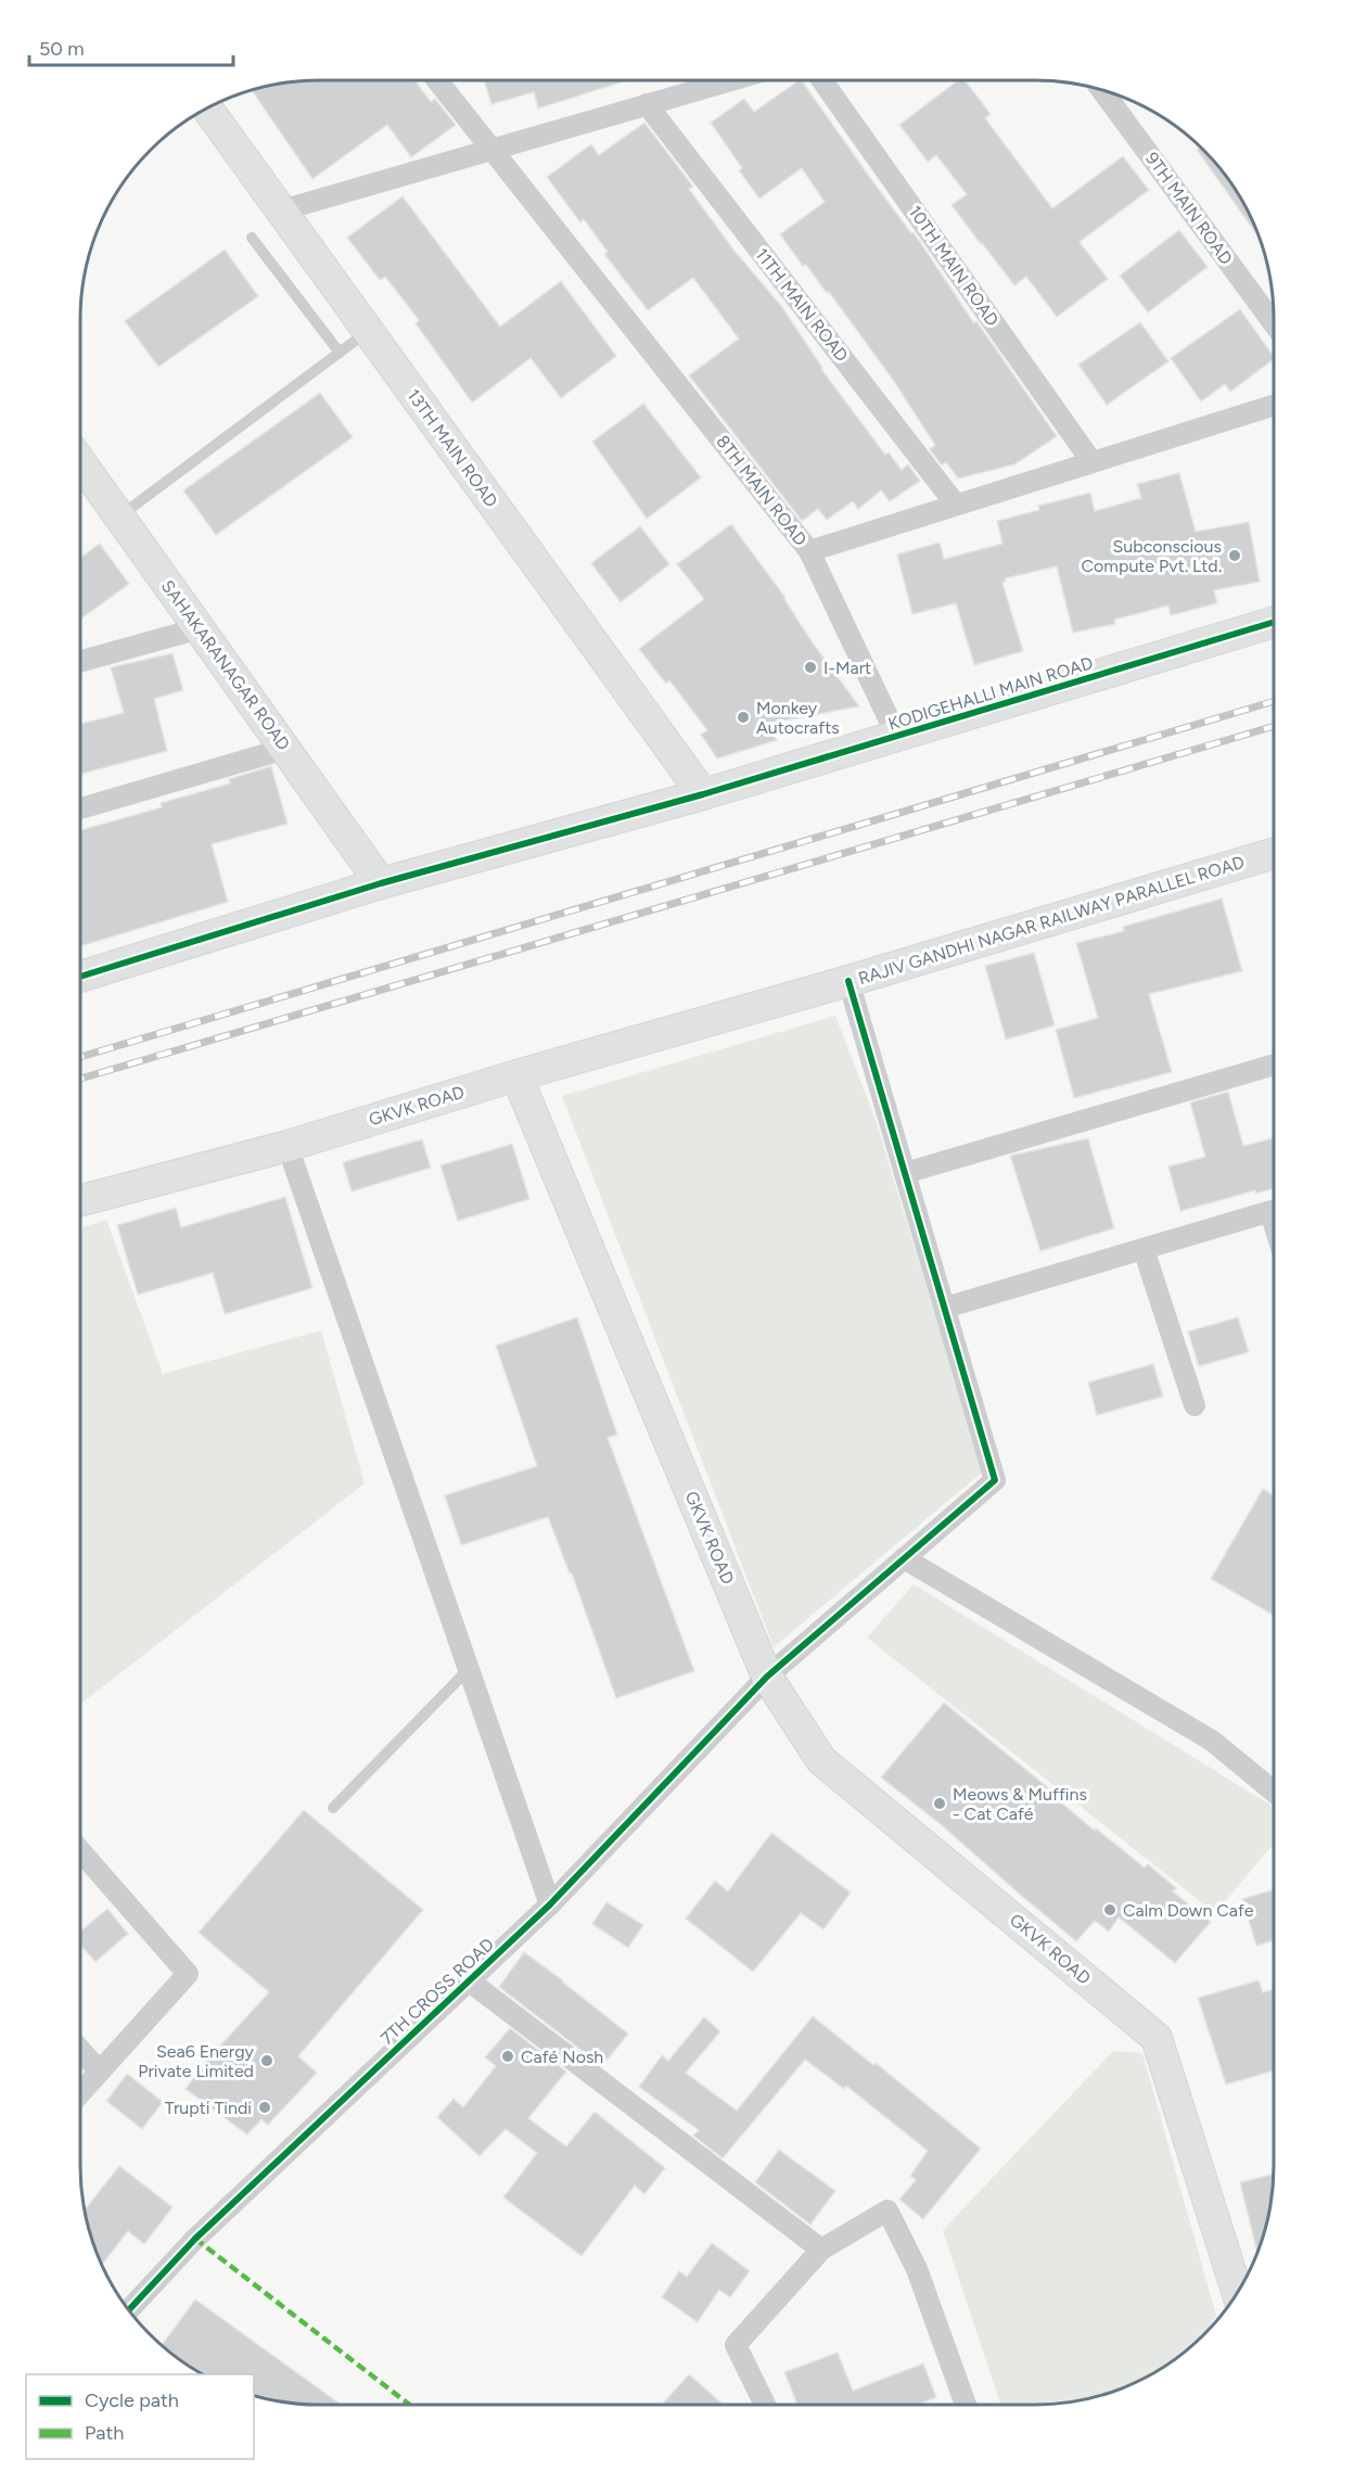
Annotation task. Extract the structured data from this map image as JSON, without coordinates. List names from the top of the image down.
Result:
{
  "streets": {
    "street": [
      "9TH MAIN ROAD",
      "10TH MAIN ROAD",
      "11TH MAIN ROAD",
      "13TH MAIN ROAD",
      "8TH MAIN ROAD",
      "SAHAKARANAGAR ROAD",
      "KODIGEHALLI MAIN ROAD",
      "RAJIV GANDHI NAGAR RAILWAY PARALLEL ROAD",
      "GKVK ROAD",
      "7TH CROSS ROAD"
    ]
  },
  "crossings": [
    ["10TH MAIN ROAD", "8TH MAIN ROAD"],
    ["11TH MAIN ROAD", "8TH MAIN ROAD"],
    ["13TH MAIN ROAD", "KODIGEHALLI MAIN ROAD"],
    ["SAHAKARANAGAR ROAD", "KODIGEHALLI MAIN ROAD"],
    ["RAJIV GANDHI NAGAR RAILWAY PARALLEL ROAD", "GKVK ROAD"],
    ["GKVK ROAD", "7TH CROSS ROAD"]
  ],
  "places": [
    "Subconscious Compute Pvt. Ltd.",
    "I-Mart",
    "Monkey Autocrafts",
    "Meows & Muffins - Cat Café",
    "Calm Down Cafe",
    "Café Nosh",
    "Sea6 Energy Private Limited",
    "Trupti Tindi"
  ],
  "legend": ["Cycle path", "Path"],
  "scale_bar": "50 m"
}
